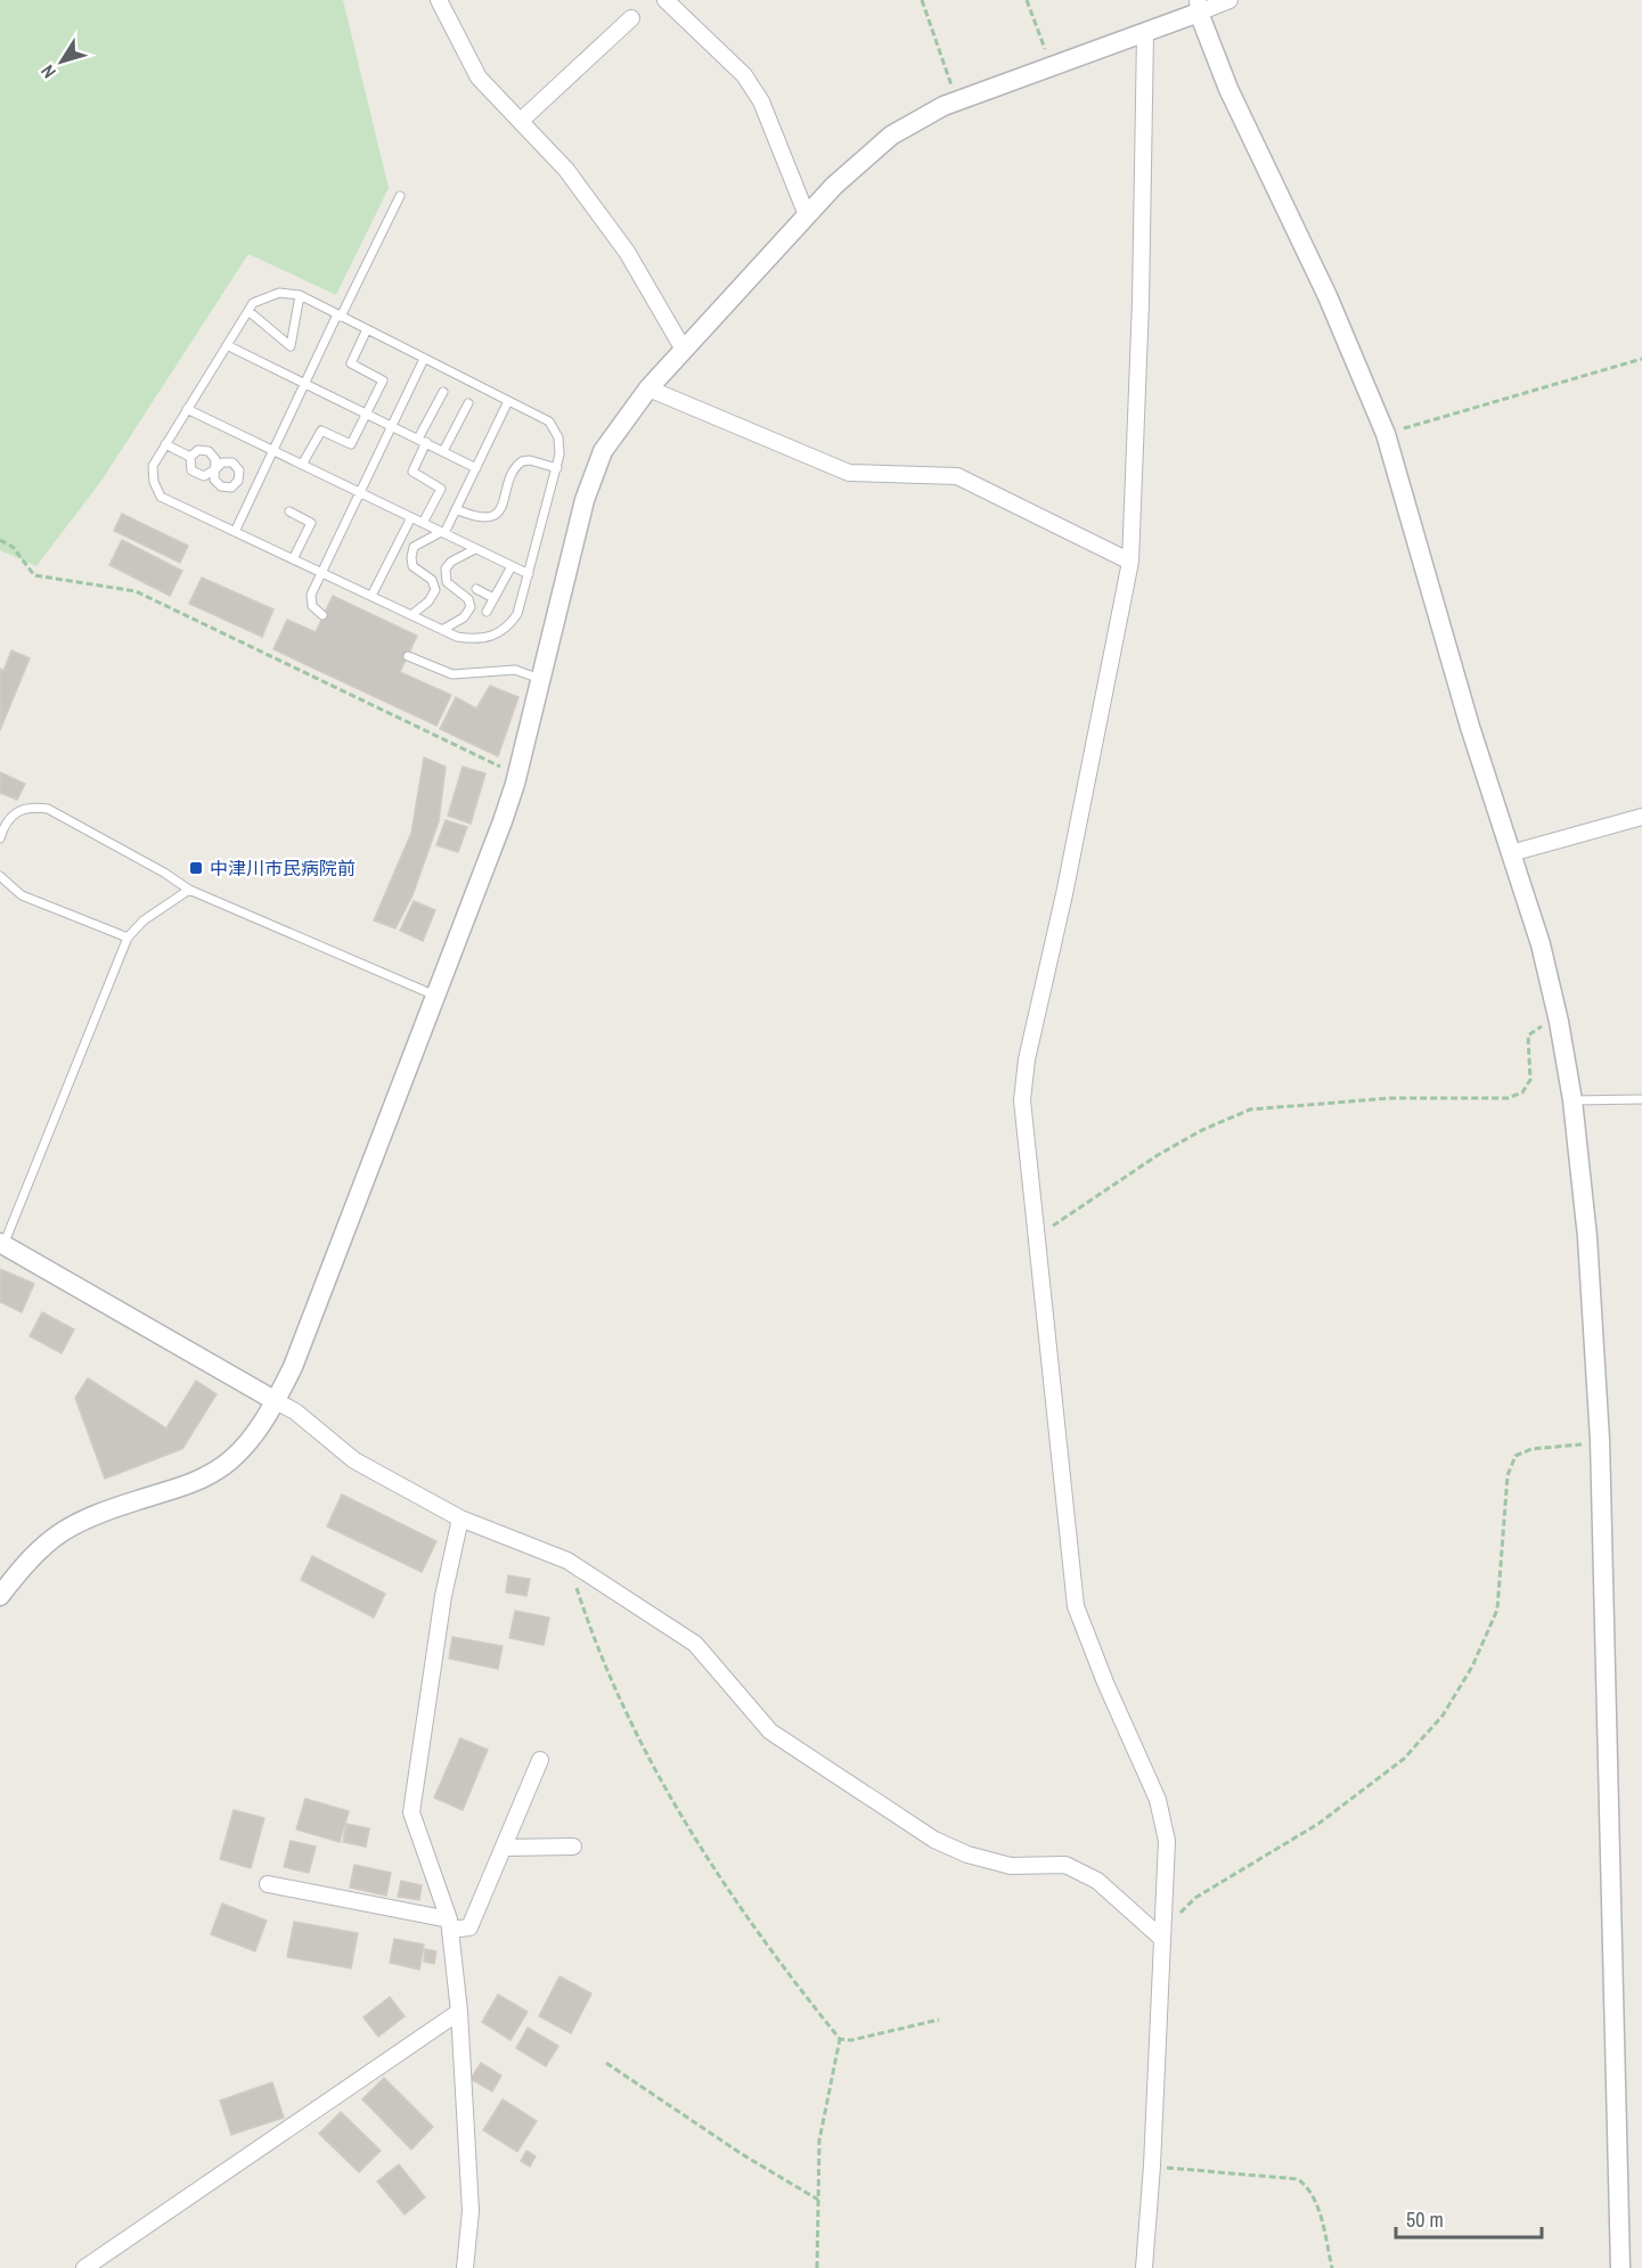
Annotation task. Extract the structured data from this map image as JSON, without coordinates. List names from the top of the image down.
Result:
{
  "places": {
    "transit": ["中津川市民病院前"]
  },
  "scale_bar": "50 m",
  "north": "bottom left"
}
